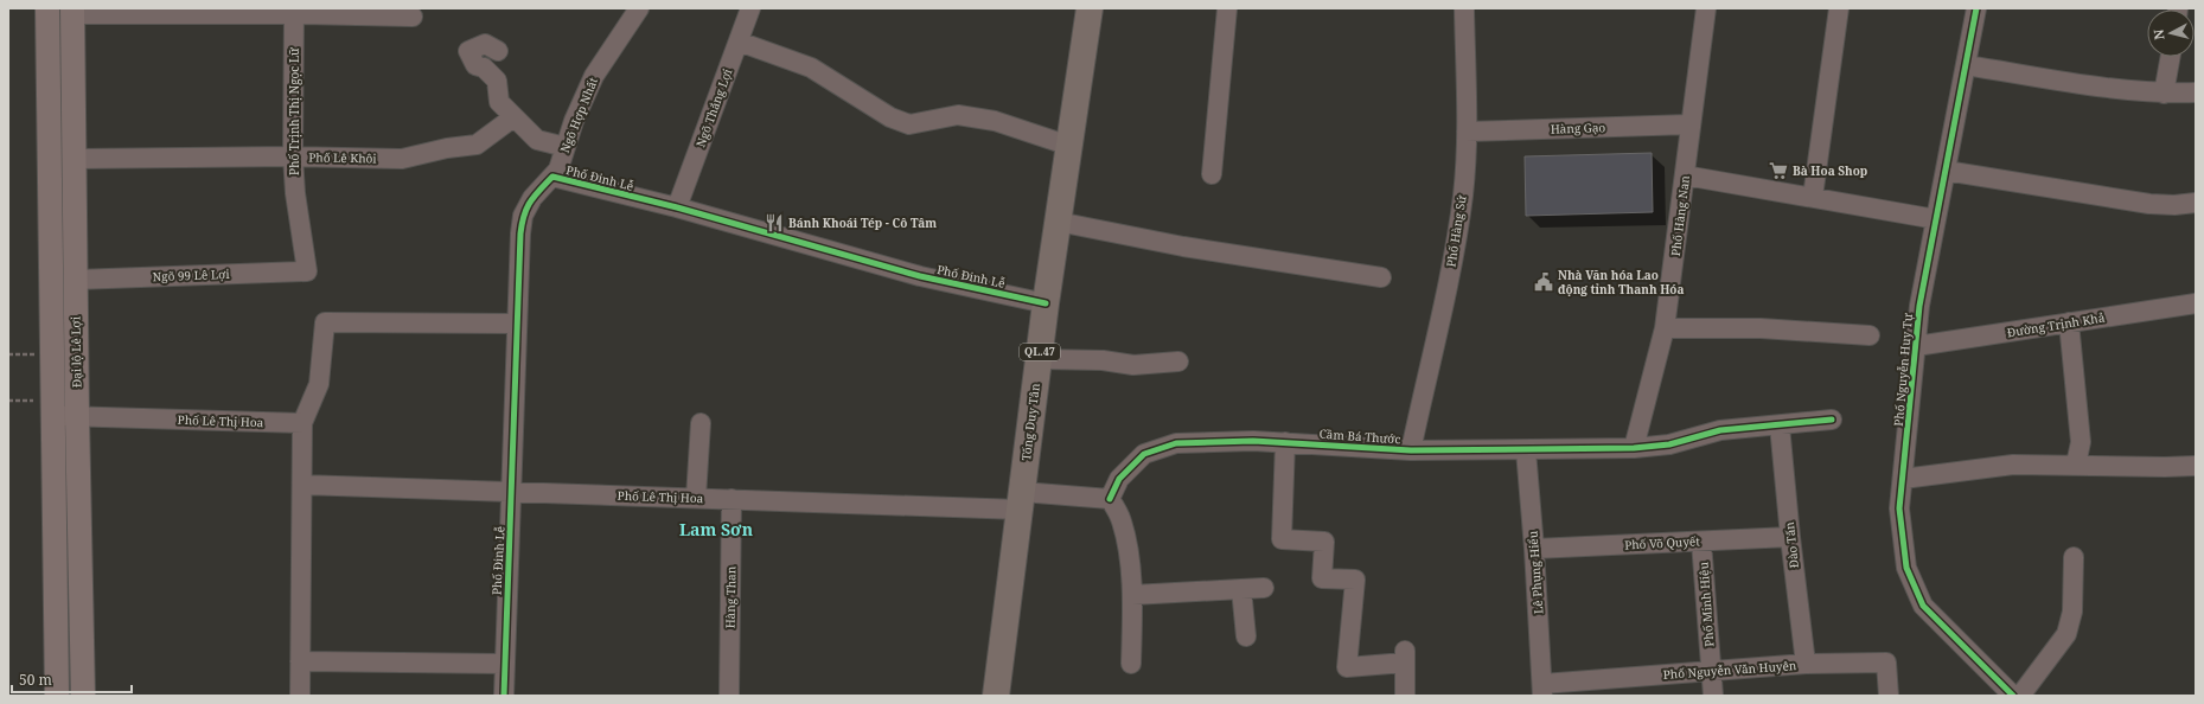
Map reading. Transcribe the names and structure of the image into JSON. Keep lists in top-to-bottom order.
{
  "streets": {
    "highway": ["QL.47", "Tống Duy Tân"],
    "main road": ["Đại lộ Lê Lợi"],
    "street": [
      "Ngõ Thắng Lợi",
      "Phố Trịnh Thị Ngọc Lữ",
      "Ngõ Hợp Nhất",
      "Hàng Gạo",
      "Phố Lê Khôi",
      "Phố Đinh Lễ",
      "Phố Hàng Nan",
      "Phố Hàng Sứ",
      "Ngõ 99 Lê Lợi",
      "Đường Trịnh Khả",
      "Phố Nguyễn Huy Tự",
      "Phố Lê Thị Hoa",
      "Cầm Bá Thước",
      "Phố Võ Quyết",
      "Đào Tấn",
      "Lê Phụng Hiểu",
      "Hàng Than",
      "Phố Minh Hiệu",
      "Phố Nguyễn Văn Huyên"
    ]
  },
  "crossings": [
    ["Ngõ Thắng Lợi", "Phố Đinh Lễ"],
    ["Phố Trịnh Thị Ngọc Lữ", "Phố Lê Khôi"],
    ["Phố Trịnh Thị Ngọc Lữ", "Ngõ 99 Lê Lợi"],
    ["Ngõ Hợp Nhất", "Phố Đinh Lễ"],
    ["Hàng Gạo", "Phố Hàng Nan"],
    ["Hàng Gạo", "Phố Hàng Sứ"],
    ["Phố Lê Khôi", "Đại lộ Lê Lợi"],
    ["Phố Đinh Lễ", "Phố Lê Thị Hoa"],
    ["Phố Đinh Lễ", "Tống Duy Tân"],
    ["Phố Hàng Nan", "Cầm Bá Thước"],
    ["Phố Hàng Sứ", "Cầm Bá Thước"],
    ["Ngõ 99 Lê Lợi", "Đại lộ Lê Lợi"],
    ["Đường Trịnh Khả", "Phố Nguyễn Huy Tự"],
    ["Đại lộ Lê Lợi", "Phố Lê Thị Hoa"],
    ["Phố Lê Thị Hoa", "Tống Duy Tân"],
    ["Phố Lê Thị Hoa", "Hàng Than"],
    ["Cầm Bá Thước", "Đào Tấn"],
    ["Cầm Bá Thước", "Lê Phụng Hiểu"],
    ["Phố Võ Quyết", "Đào Tấn"],
    ["Phố Võ Quyết", "Lê Phụng Hiểu"],
    ["Phố Võ Quyết", "Phố Minh Hiệu"],
    ["Đào Tấn", "Phố Nguyễn Văn Huyên"],
    ["Lê Phụng Hiểu", "Phố Nguyễn Văn Huyên"],
    ["Phố Minh Hiệu", "Phố Nguyễn Văn Huyên"]
  ],
  "districts": ["Lam Sơn"],
  "places": {
    "supermarket": ["Bà Hoa Shop"],
    "restaurant": ["Bánh Khoái Tép - Cô Tâm"],
    "public building": ["Nhà Văn hóa Lao động tỉnh Thanh Hóa"]
  },
  "scale_bar": "50 m",
  "north": "left"
}
